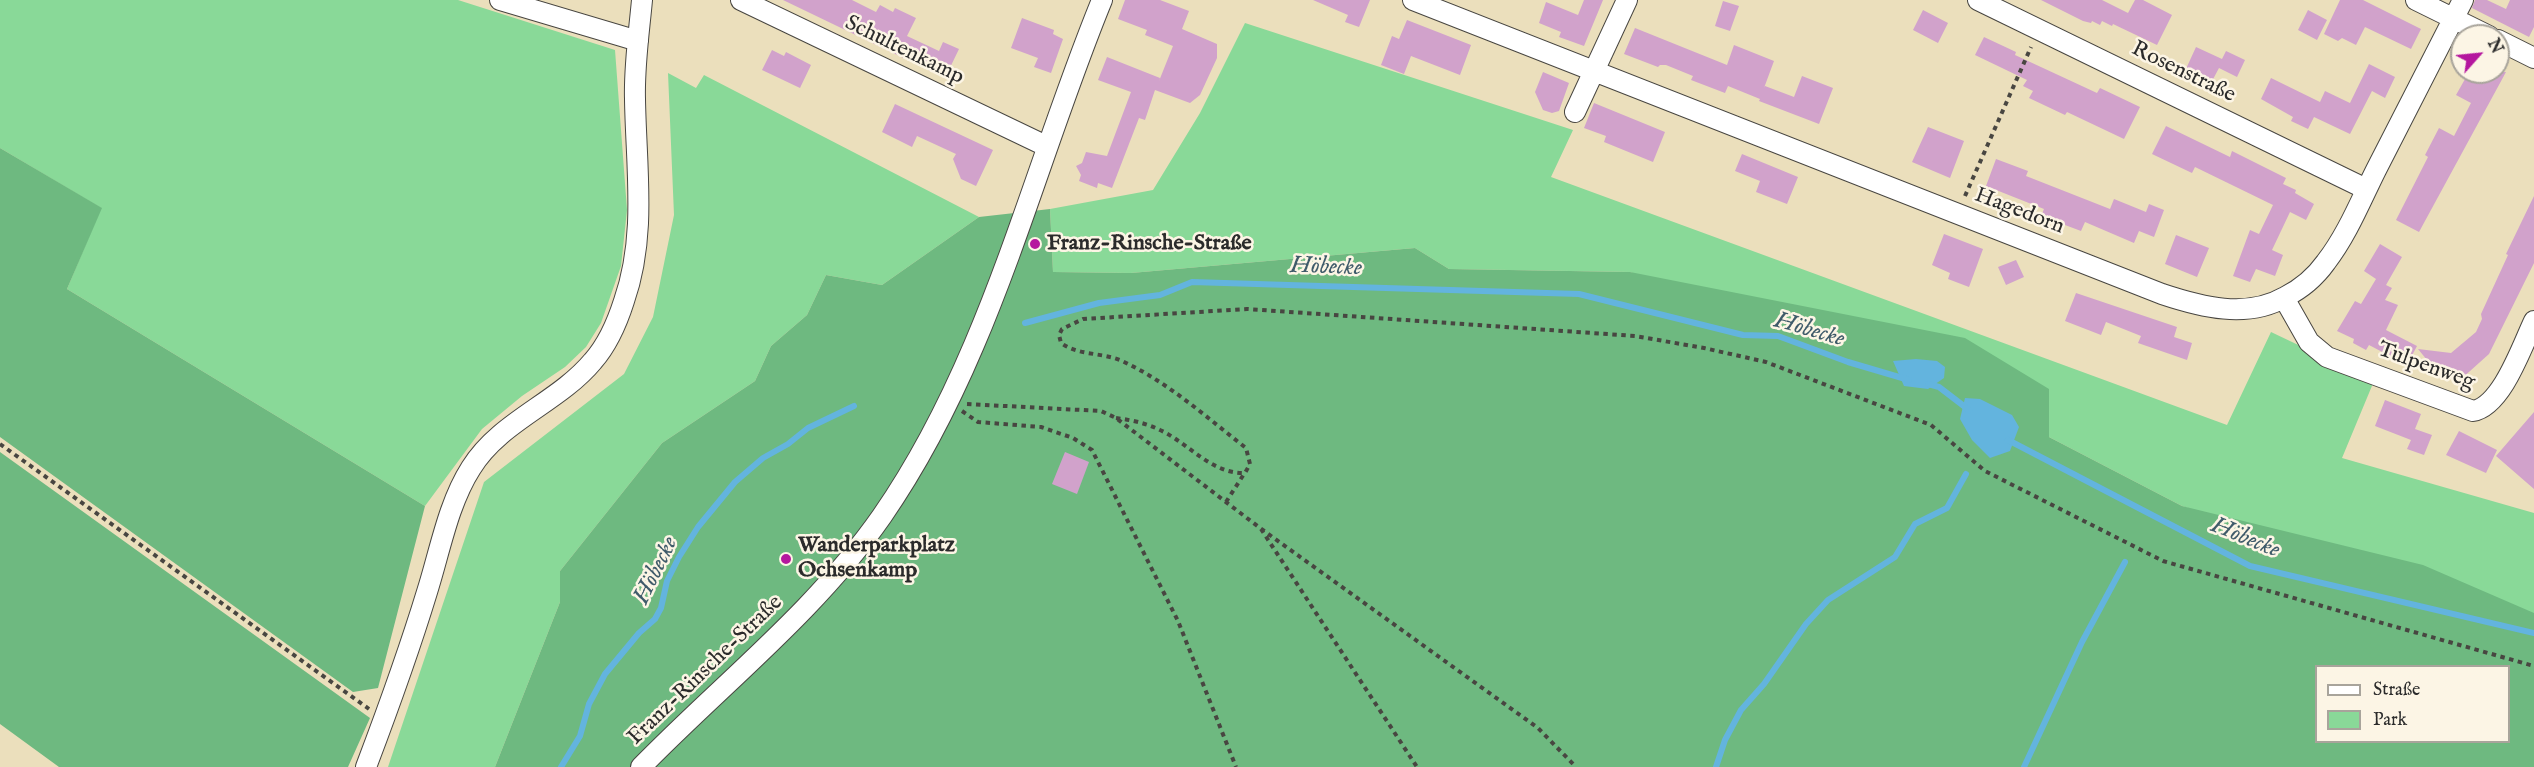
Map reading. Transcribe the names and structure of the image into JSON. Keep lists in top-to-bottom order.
{
  "streets": {
    "street": [
      "Schultenkamp",
      "Rosenstraße",
      "Hagedorn",
      "Tulpenweg",
      "Franz-Rinsche-Straße"
    ]
  },
  "crossings": [
    ["Schultenkamp", "Franz-Rinsche-Straße"],
    ["Rosenstraße", "Hagedorn"],
    ["Hagedorn", "Tulpenweg"]
  ],
  "water": ["Höbecke"],
  "places": ["Franz-Rinsche-Straße", "Wanderparkplatz Ochsenkamp"],
  "legend": ["Straße", "Park"],
  "north": "top right"
}
